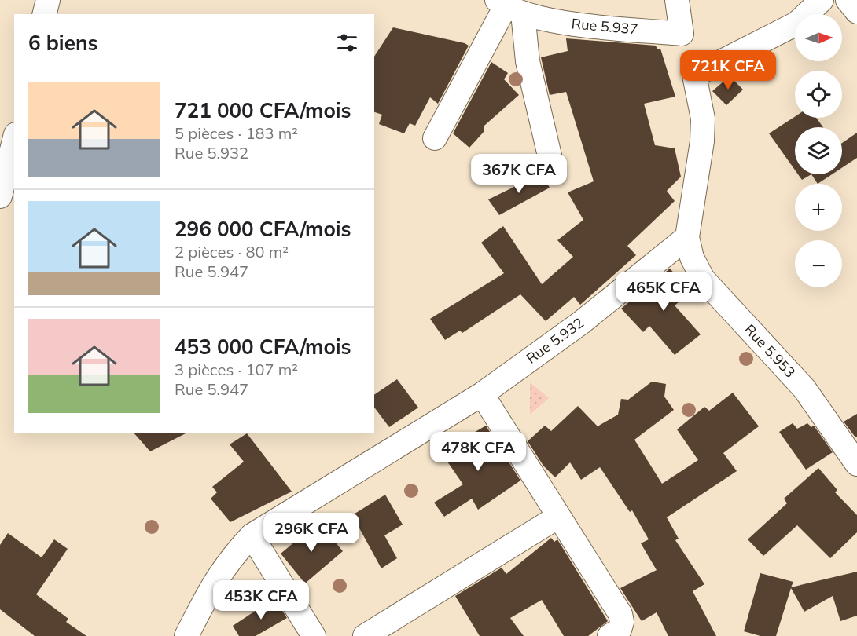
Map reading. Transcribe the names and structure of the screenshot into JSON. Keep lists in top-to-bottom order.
{
  "streets": {
    "street": ["Rue 5.937", "Rue 5.932", "Rue 5.953"]
  },
  "crossings": [
    ["Rue 5.932", "Rue 5.953"]
  ],
  "north": "right",
  "page": {
    "map_buttons": ["+", "−"],
    "heading": "6 biens",
    "price": [
      "721K CFA",
      "367K CFA",
      "465K CFA",
      "478K CFA",
      "296K CFA",
      "453K CFA"
    ],
    "list": [
      {
        "name": "721 000 CFA/mois",
        "note": "5 pièces · 183 m² · Rue 5.932"
      },
      {
        "name": "296 000 CFA/mois",
        "note": "2 pièces · 80 m² · Rue 5.947"
      },
      {
        "name": "453 000 CFA/mois",
        "note": "3 pièces · 107 m² · Rue 5.947"
      }
    ]
  }
}
